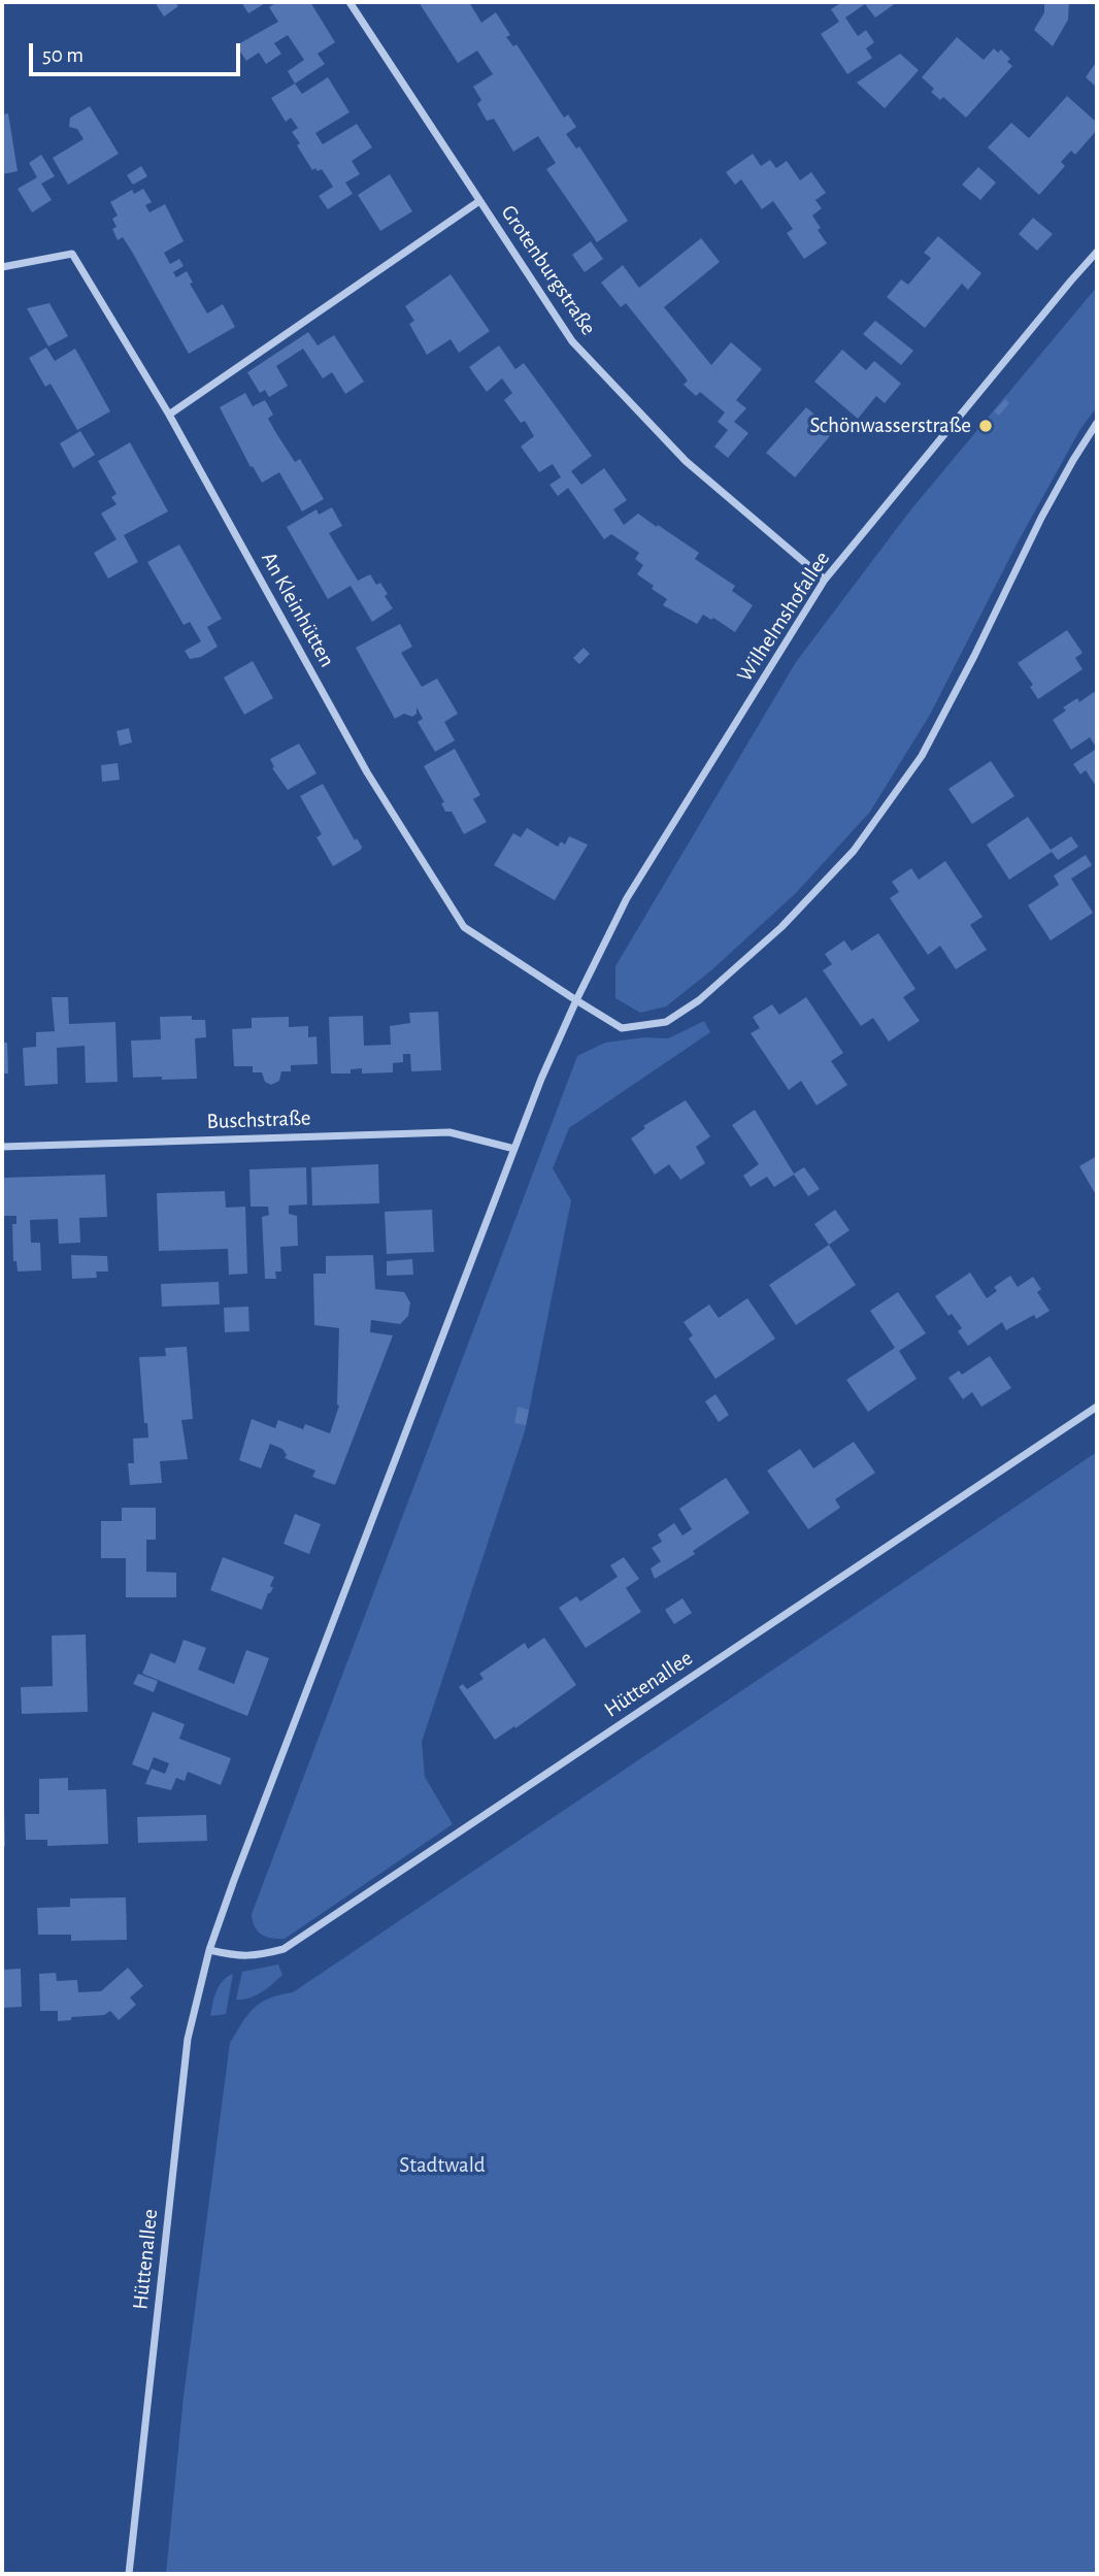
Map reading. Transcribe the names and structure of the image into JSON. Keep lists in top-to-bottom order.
{
  "streets": {
    "street": [
      "Grotenburgstraße",
      "An Kleinhütten",
      "Wilhelmshofallee",
      "Buschstraße",
      "Hüttenallee"
    ]
  },
  "crossings": [
    ["Grotenburgstraße", "Wilhelmshofallee"],
    ["An Kleinhütten", "Wilhelmshofallee"],
    ["Wilhelmshofallee", "Buschstraße"],
    ["Wilhelmshofallee", "Hüttenallee"],
    ["Buschstraße", "Hüttenallee"]
  ],
  "parks": ["Stadtwald"],
  "places": ["Schönwasserstraße"],
  "scale_bar": "50 m"
}
